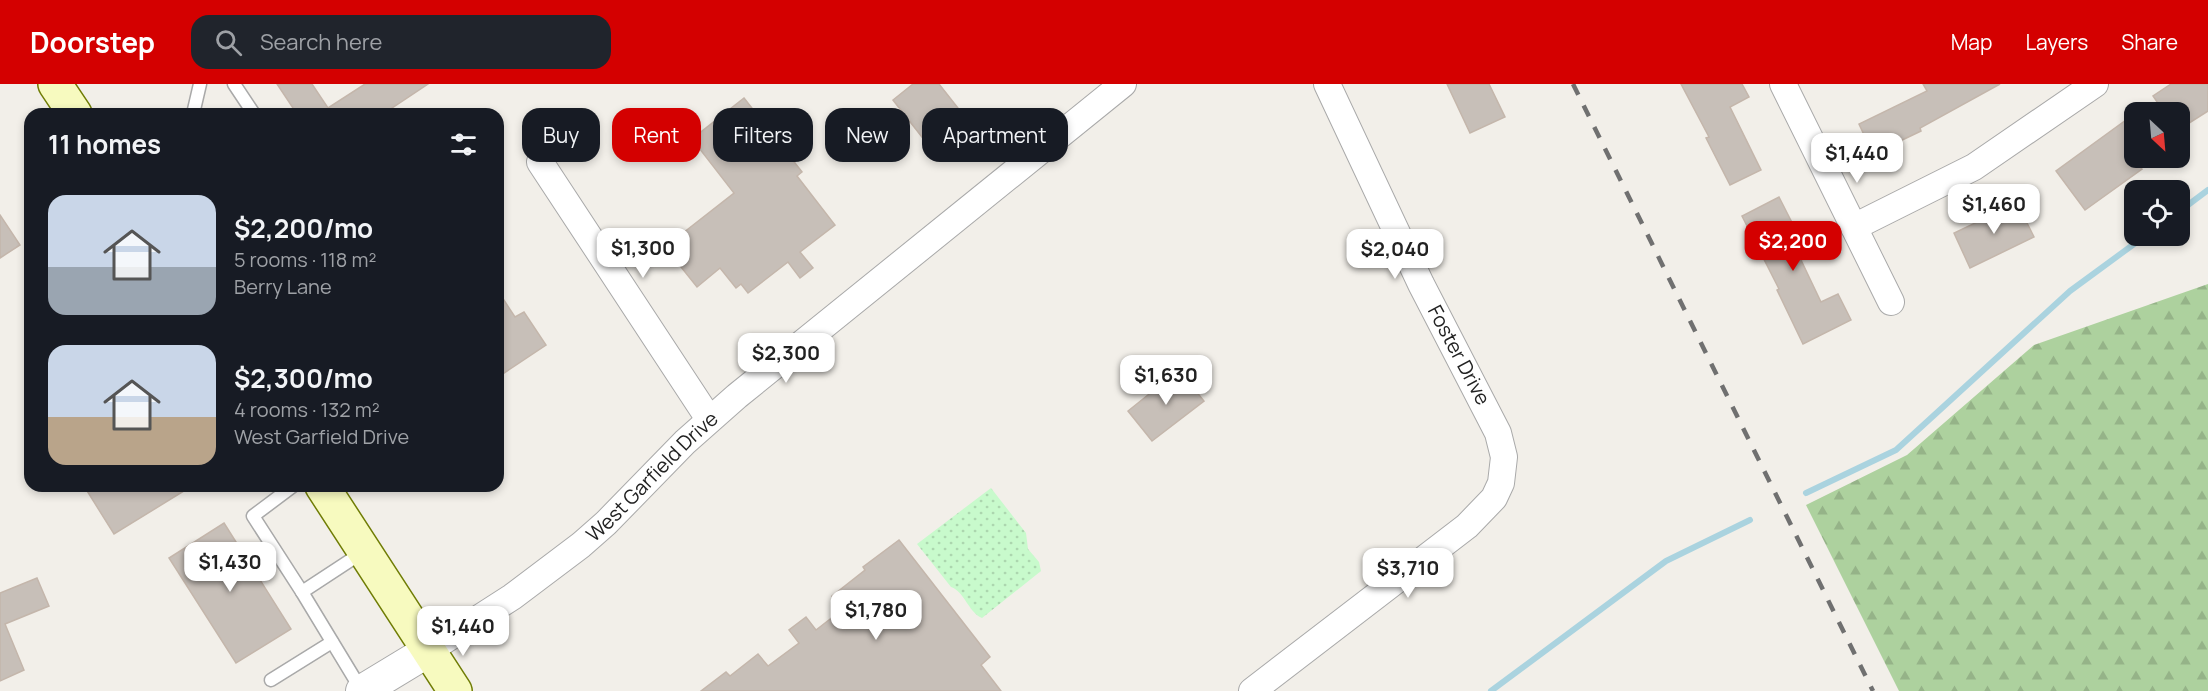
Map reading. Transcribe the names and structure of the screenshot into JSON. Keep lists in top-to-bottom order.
{
  "streets": {
    "street": ["Foster Drive", "West Garfield Drive"]
  },
  "north": "bottom right",
  "page": {
    "header": "Doorstep",
    "search": "Search here",
    "nav": ["Map", "Layers", "Share"],
    "chip": [
      "Buy",
      "Rent",
      "Filters",
      "New",
      "Apartment"
    ],
    "heading": "11 homes",
    "price": [
      "$1,440",
      "$1,460",
      "$2,200",
      "$1,300",
      "$2,040",
      "$2,300",
      "$1,630",
      "$1,430",
      "$3,710",
      "$1,780",
      "$1,440"
    ],
    "list": [
      {
        "name": "$2,200/mo",
        "note": "5 rooms · 118 m² · Berry Lane"
      },
      {
        "name": "$2,300/mo",
        "note": "4 rooms · 132 m² · West Garfield Drive"
      }
    ]
  }
}
